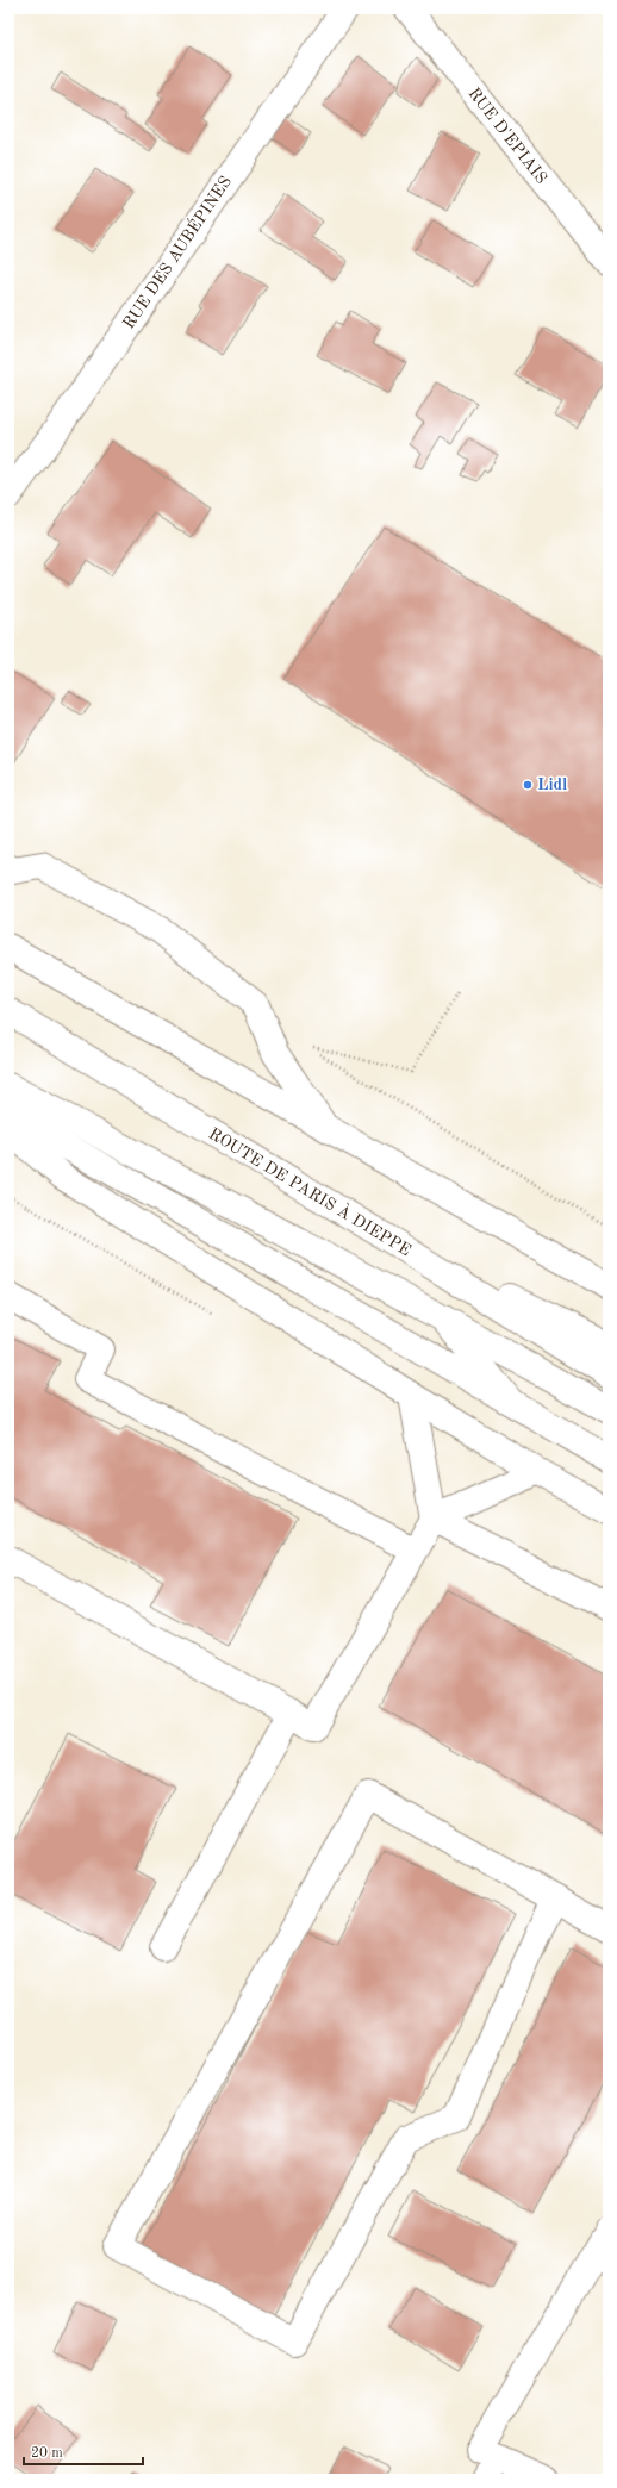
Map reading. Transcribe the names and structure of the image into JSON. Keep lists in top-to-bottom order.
{
  "streets": {
    "main road": ["RUE D'EPIAIS", "RUE DES AUBÉPINES", "ROUTE DE PARIS À DIEPPE"]
  },
  "places": ["Lidl"],
  "scale_bar": "20 m"
}
